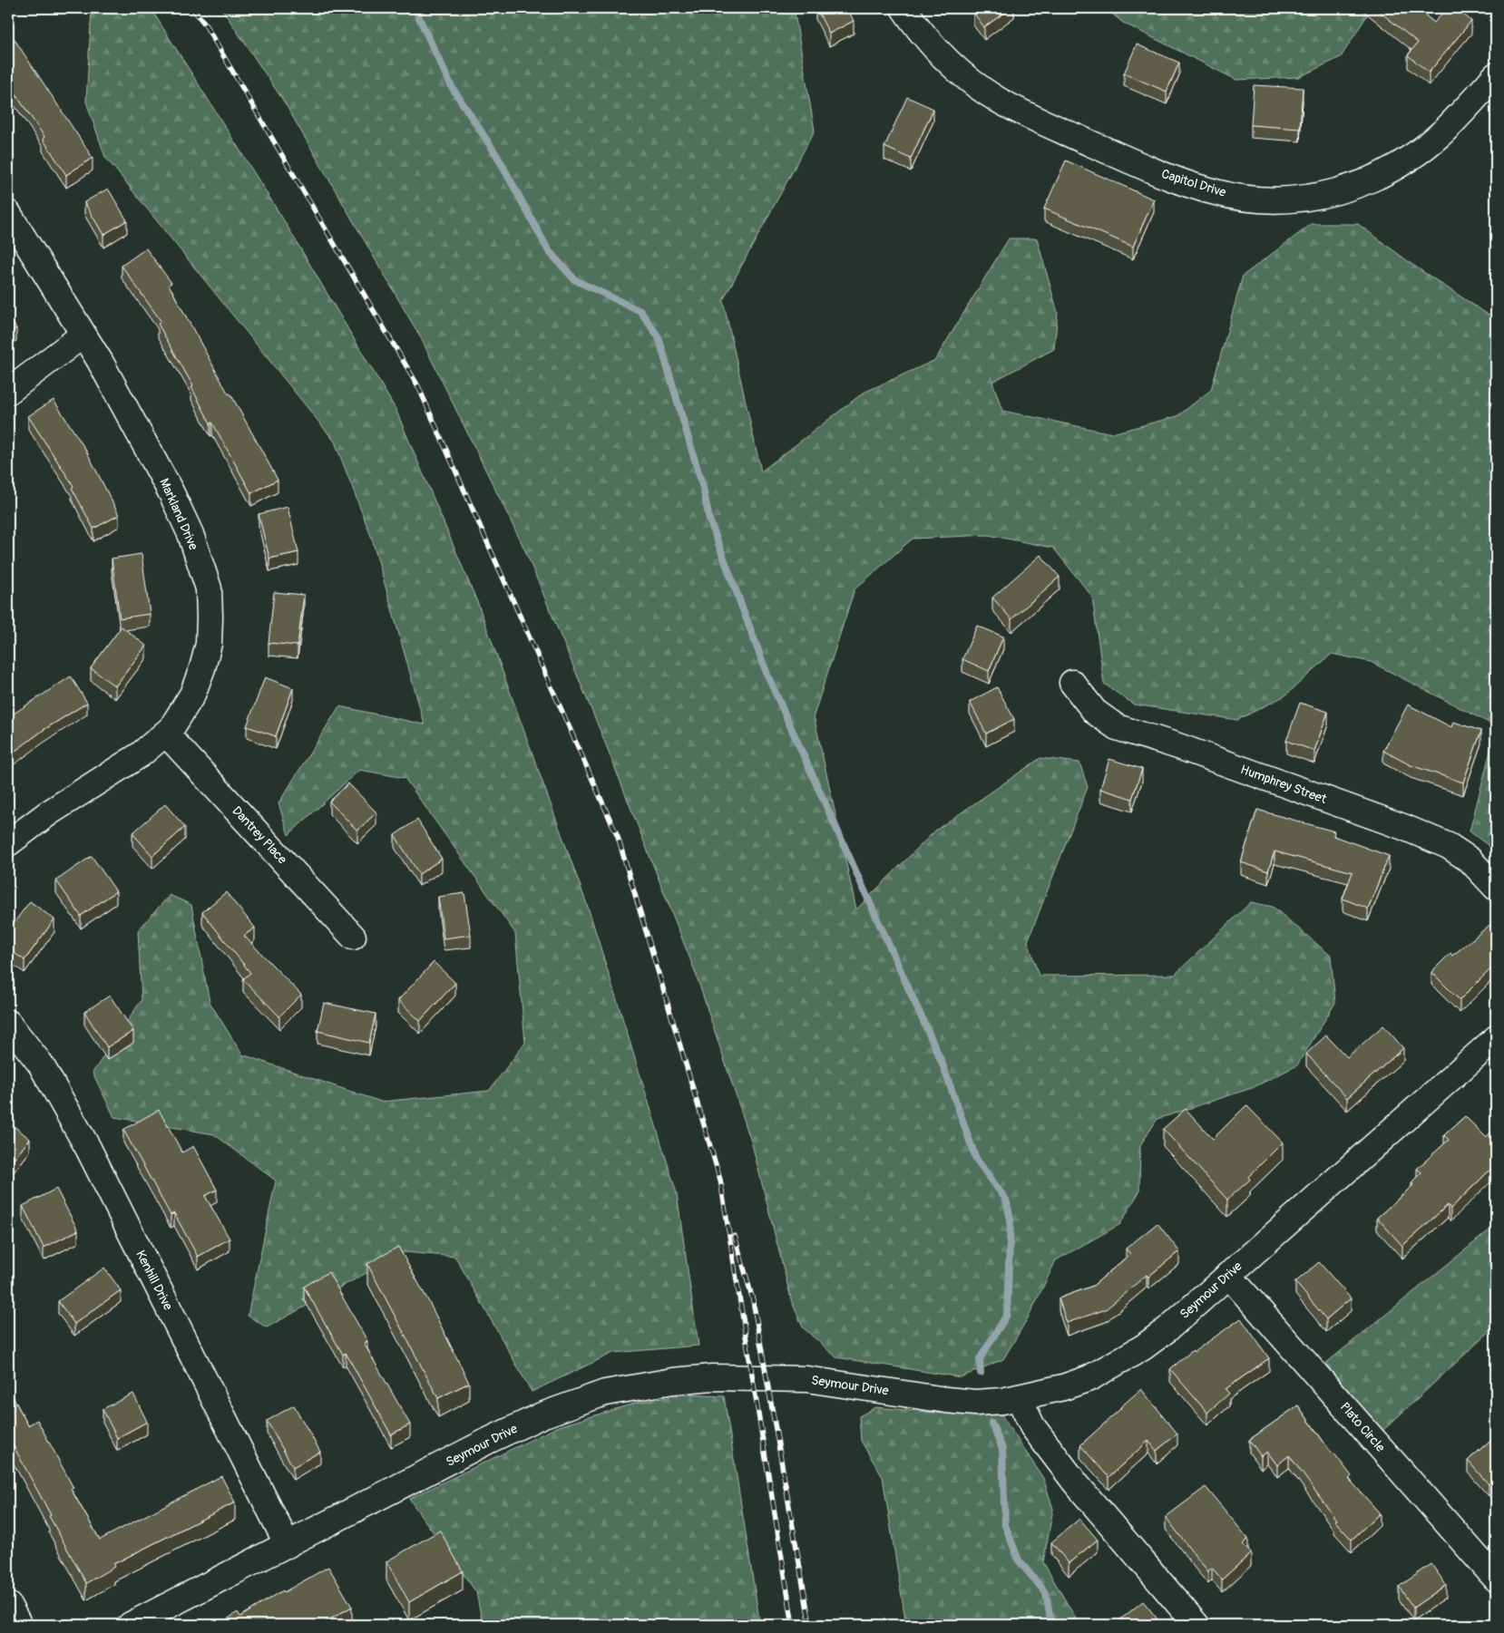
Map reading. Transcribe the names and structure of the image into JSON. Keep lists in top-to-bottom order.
{
  "streets": {
    "street": [
      "Capitol Drive",
      "Markland Drive",
      "Humphrey Street",
      "Dantrey Place",
      "Kenhill Drive",
      "Seymour Drive",
      "Plato Circle"
    ]
  },
  "crossings": [
    ["Markland Drive", "Dantrey Place"],
    ["Kenhill Drive", "Seymour Drive"],
    ["Seymour Drive", "Plato Circle"]
  ]
}
